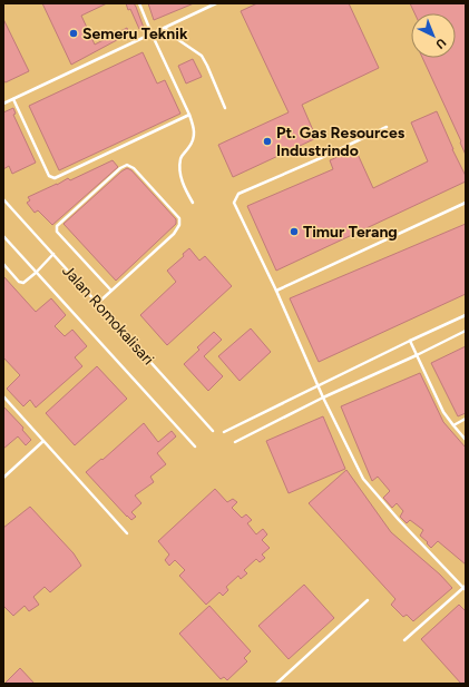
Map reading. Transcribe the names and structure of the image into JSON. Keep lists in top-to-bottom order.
{
  "streets": {
    "lane": ["Jalan Romokalisari"]
  },
  "places": ["Semeru Teknik", "Pt. Gas Resources Industrindo", "Timur Terang"],
  "north": "bottom right"
}
